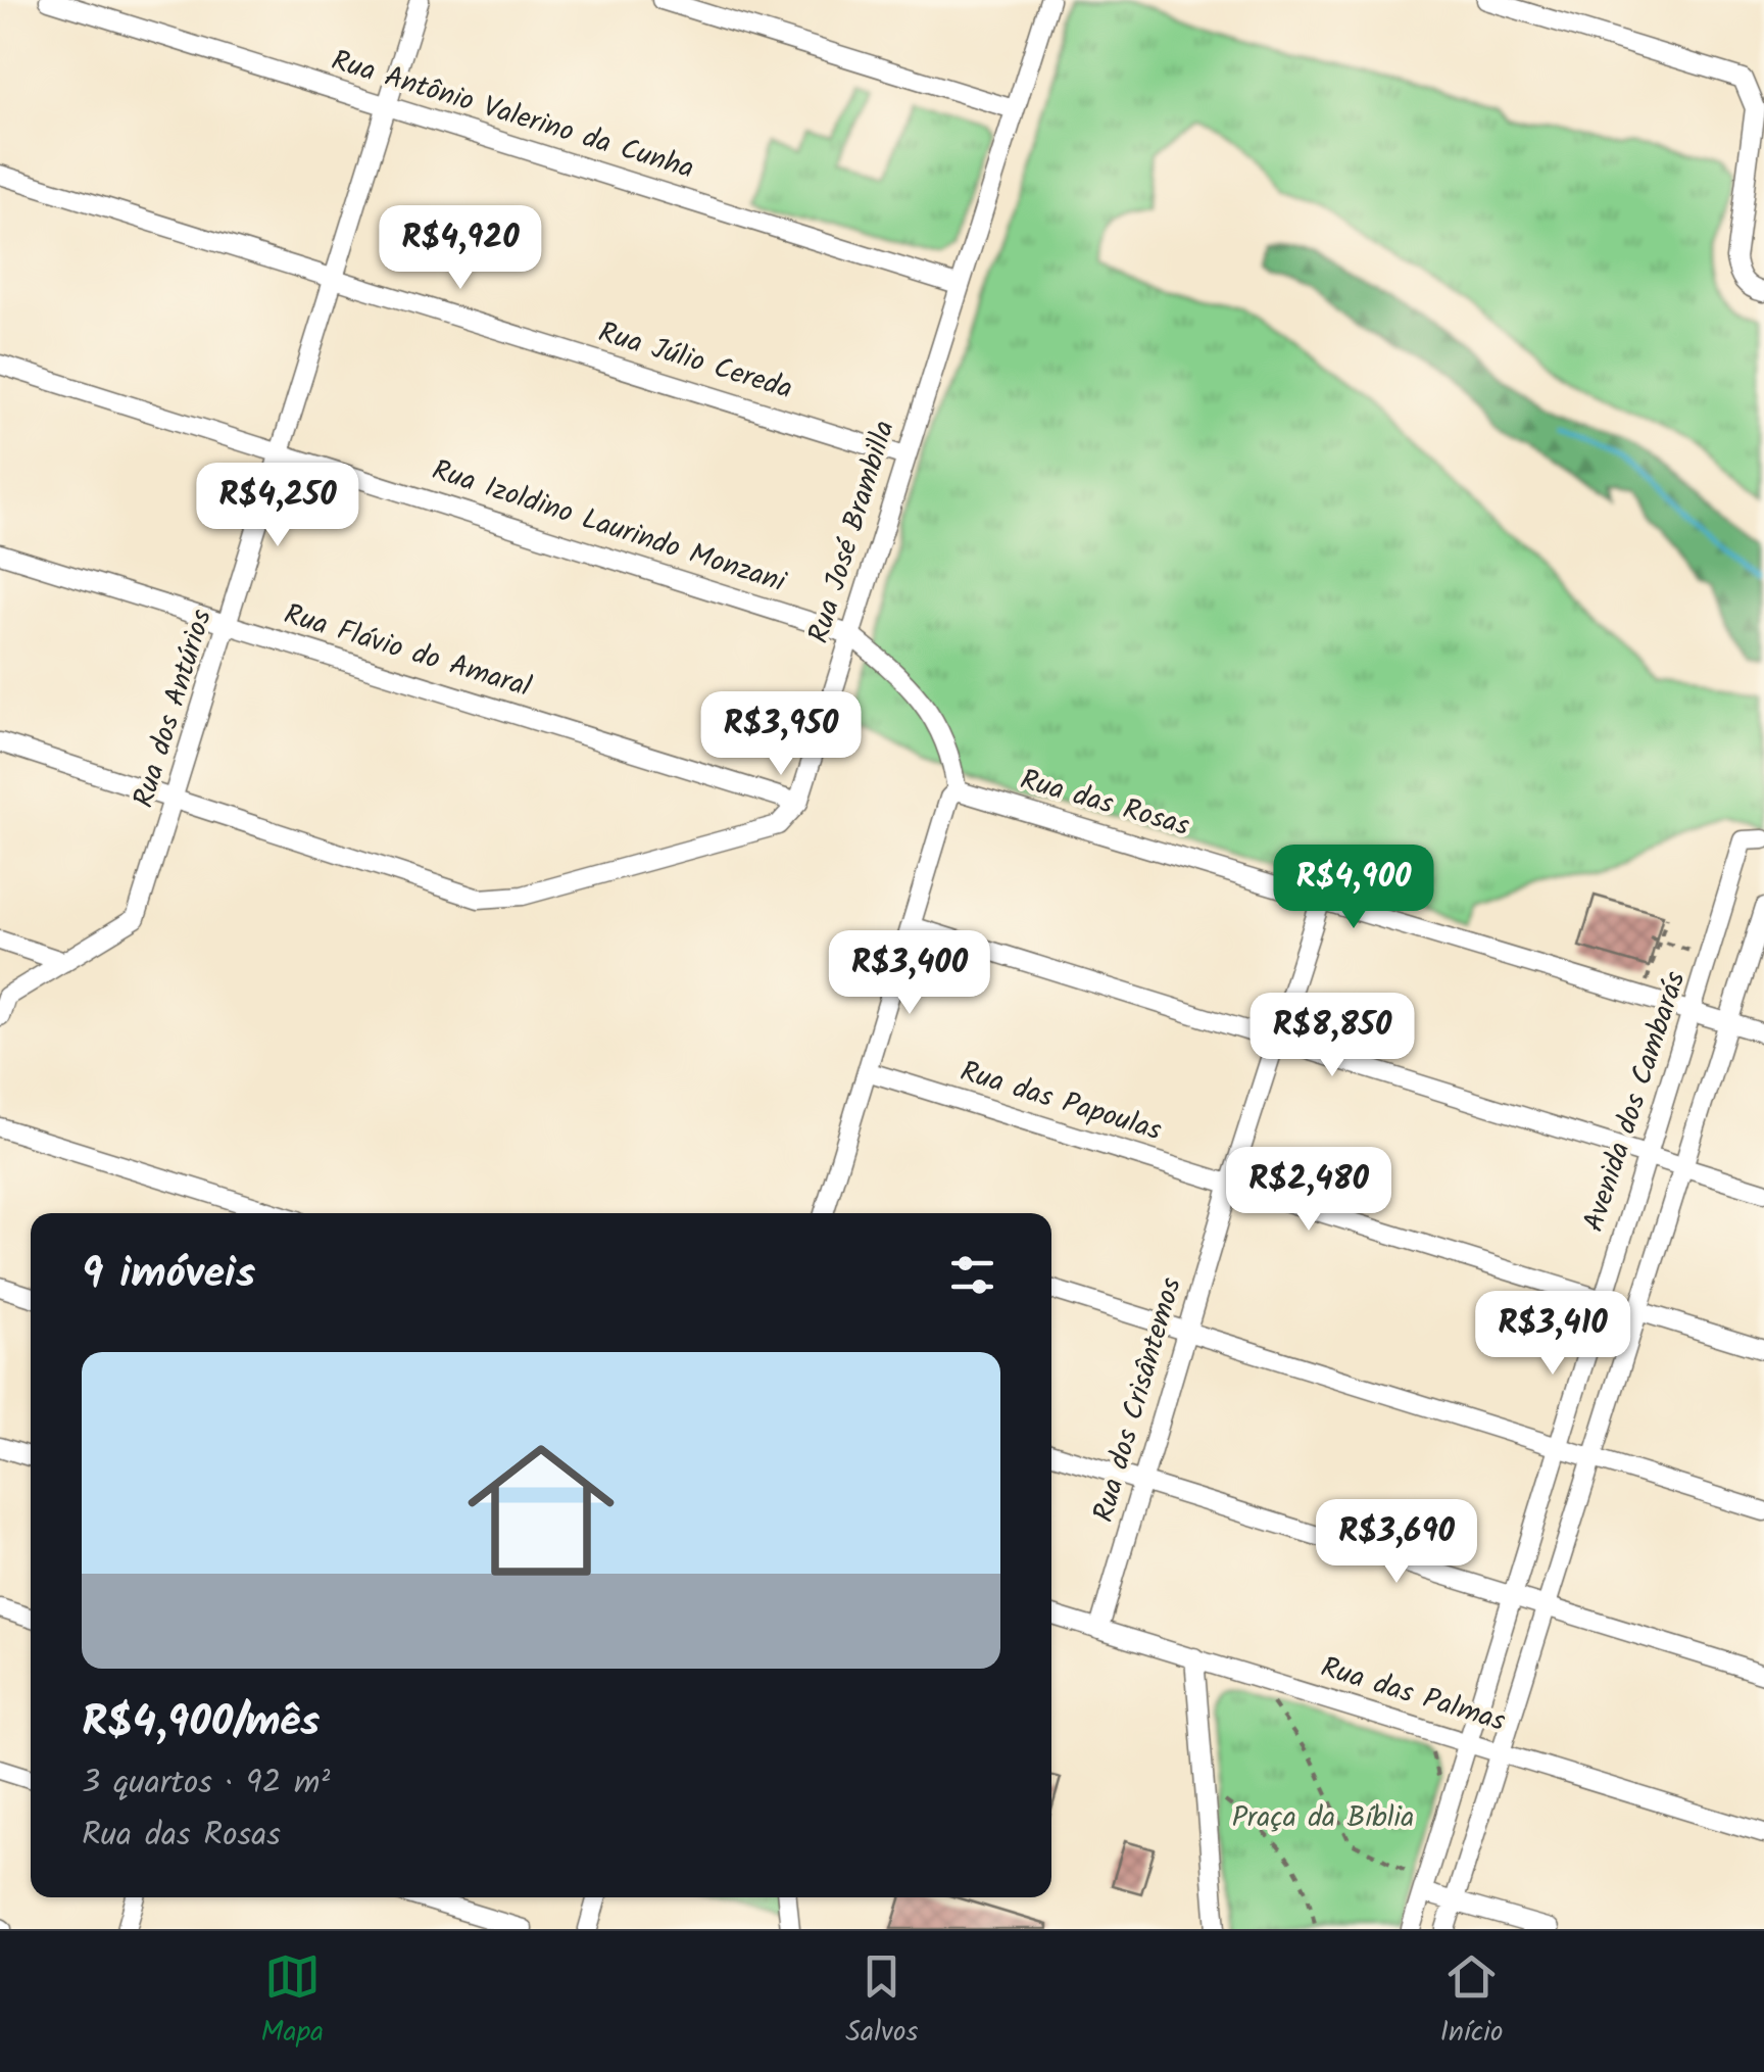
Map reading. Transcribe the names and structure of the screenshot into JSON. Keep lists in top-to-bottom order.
{
  "streets": {
    "street": [
      "Rua Antônio Valerino da Cunha",
      "Rua Júlio Cereda",
      "Rua Izoldino Laurindo Monzani",
      "Rua José Brambilla",
      "Rua Flávio do Amaral",
      "Rua dos Antúrios",
      "Rua das Rosas",
      "Rua das Papoulas",
      "Avenida dos Cambarás",
      "Rua dos Crisântemos",
      "Rua das Palmas"
    ]
  },
  "crossings": [
    ["Rua Antônio Valerino da Cunha", "Rua José Brambilla"],
    ["Rua Antônio Valerino da Cunha", "Rua dos Antúrios"],
    ["Rua Júlio Cereda", "Rua José Brambilla"],
    ["Rua Júlio Cereda", "Rua dos Antúrios"],
    ["Rua Izoldino Laurindo Monzani", "Rua José Brambilla"],
    ["Rua Izoldino Laurindo Monzani", "Rua dos Antúrios"],
    ["Rua José Brambilla", "Rua Flávio do Amaral"],
    ["Rua Flávio do Amaral", "Rua dos Antúrios"],
    ["Rua das Rosas", "Avenida dos Cambarás"],
    ["Rua das Rosas", "Rua dos Crisântemos"],
    ["Rua das Papoulas", "Avenida dos Cambarás"],
    ["Rua das Papoulas", "Rua dos Crisântemos"],
    ["Avenida dos Cambarás", "Rua das Palmas"],
    ["Rua dos Crisântemos", "Rua das Palmas"]
  ],
  "parks": ["Praça da Bíblia"],
  "page": {
    "price": [
      "R$4,920",
      "R$4,250",
      "R$3,950",
      "R$4,900",
      "R$3,400",
      "R$8,850",
      "R$2,480",
      "R$3,410",
      "R$3,690"
    ],
    "heading": "9 imóveis",
    "list": [
      {
        "name": "R$4,900/mês",
        "note": "3 quartos · 92 m² · Rua das Rosas"
      }
    ],
    "tabs": ["Mapa", "Salvos", "Início"]
  }
}
